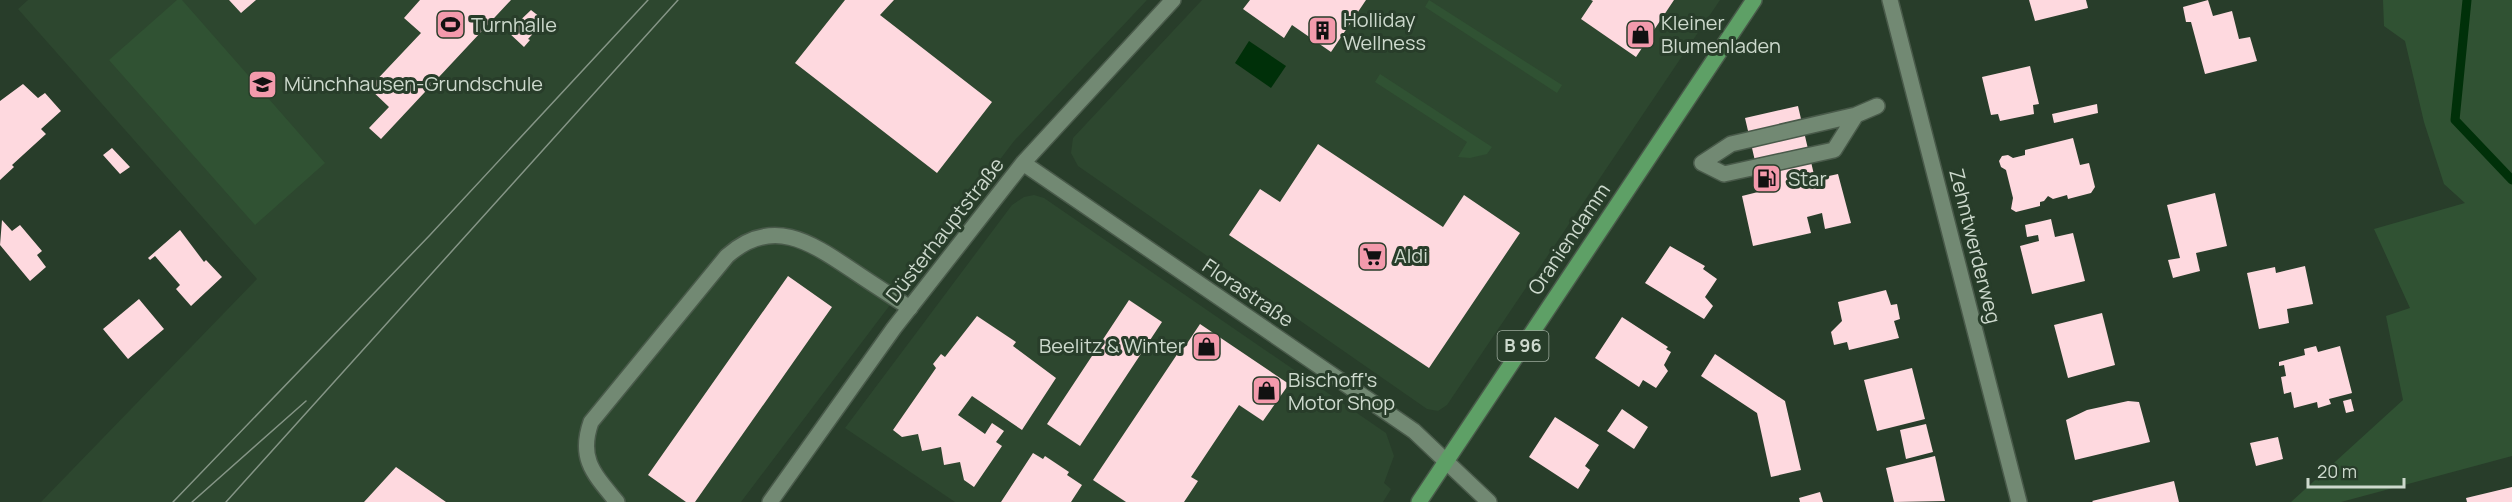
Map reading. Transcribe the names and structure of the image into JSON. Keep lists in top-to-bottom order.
{
  "streets": {
    "main road": ["Oraniendamm", "B 96"],
    "street": ["Düsterhauptstraße", "Zehntwerderweg", "Florastraße"]
  },
  "crossings": [
    ["Düsterhauptstraße", "Florastraße"],
    ["Oraniendamm", "Florastraße"]
  ],
  "places": {
    "sports": ["Turnhalle"],
    "building": ["Holliday Wellness"],
    "shop": ["Kleiner Blumenladen", "Beelitz & Winter", "Bischoff's Motor Shop"],
    "school or university": ["Münchhausen-Grundschule"],
    "fuel station": ["Star"],
    "supermarket": ["Aldi"]
  },
  "scale_bar": "20 m"
}
